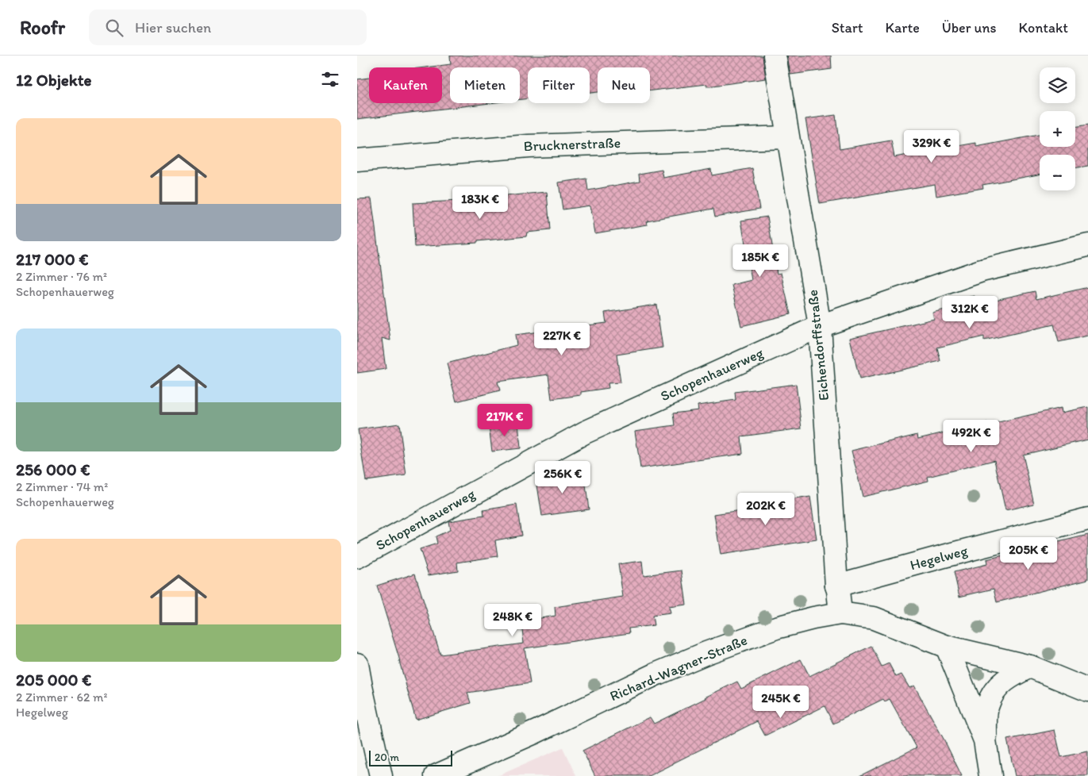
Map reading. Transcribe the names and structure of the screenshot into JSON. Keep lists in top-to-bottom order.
{
  "streets": {
    "street": [
      "Brucknerstraße",
      "Eichendorffstraße",
      "Schopenhauerweg",
      "Hegelweg",
      "Richard-Wagner-Straße"
    ]
  },
  "crossings": [
    ["Brucknerstraße", "Eichendorffstraße"],
    ["Eichendorffstraße", "Schopenhauerweg"],
    ["Eichendorffstraße", "Hegelweg"],
    ["Eichendorffstraße", "Richard-Wagner-Straße"]
  ],
  "scale_bar": "20 m",
  "page": {
    "header": "Roofr",
    "search": "Hier suchen",
    "nav": [
      "Start",
      "Karte",
      "Über uns",
      "Kontakt"
    ],
    "heading": "12 Objekte",
    "map_buttons": ["+", "−"],
    "chip": [
      "Kaufen",
      "Mieten",
      "Filter",
      "Neu"
    ],
    "list": [
      {
        "name": "217 000 €",
        "note": "2 Zimmer · 76 m² · Schopenhauerweg"
      },
      {
        "name": "256 000 €",
        "note": "2 Zimmer · 74 m² · Schopenhauerweg"
      },
      {
        "name": "205 000 €",
        "note": "2 Zimmer · 62 m² · Hegelweg"
      }
    ],
    "price": [
      "329K €",
      "183K €",
      "185K €",
      "312K €",
      "227K €",
      "217K €",
      "492K €",
      "256K €",
      "202K €",
      "205K €",
      "248K €",
      "245K €"
    ],
    "scale": "20 m"
  }
}
